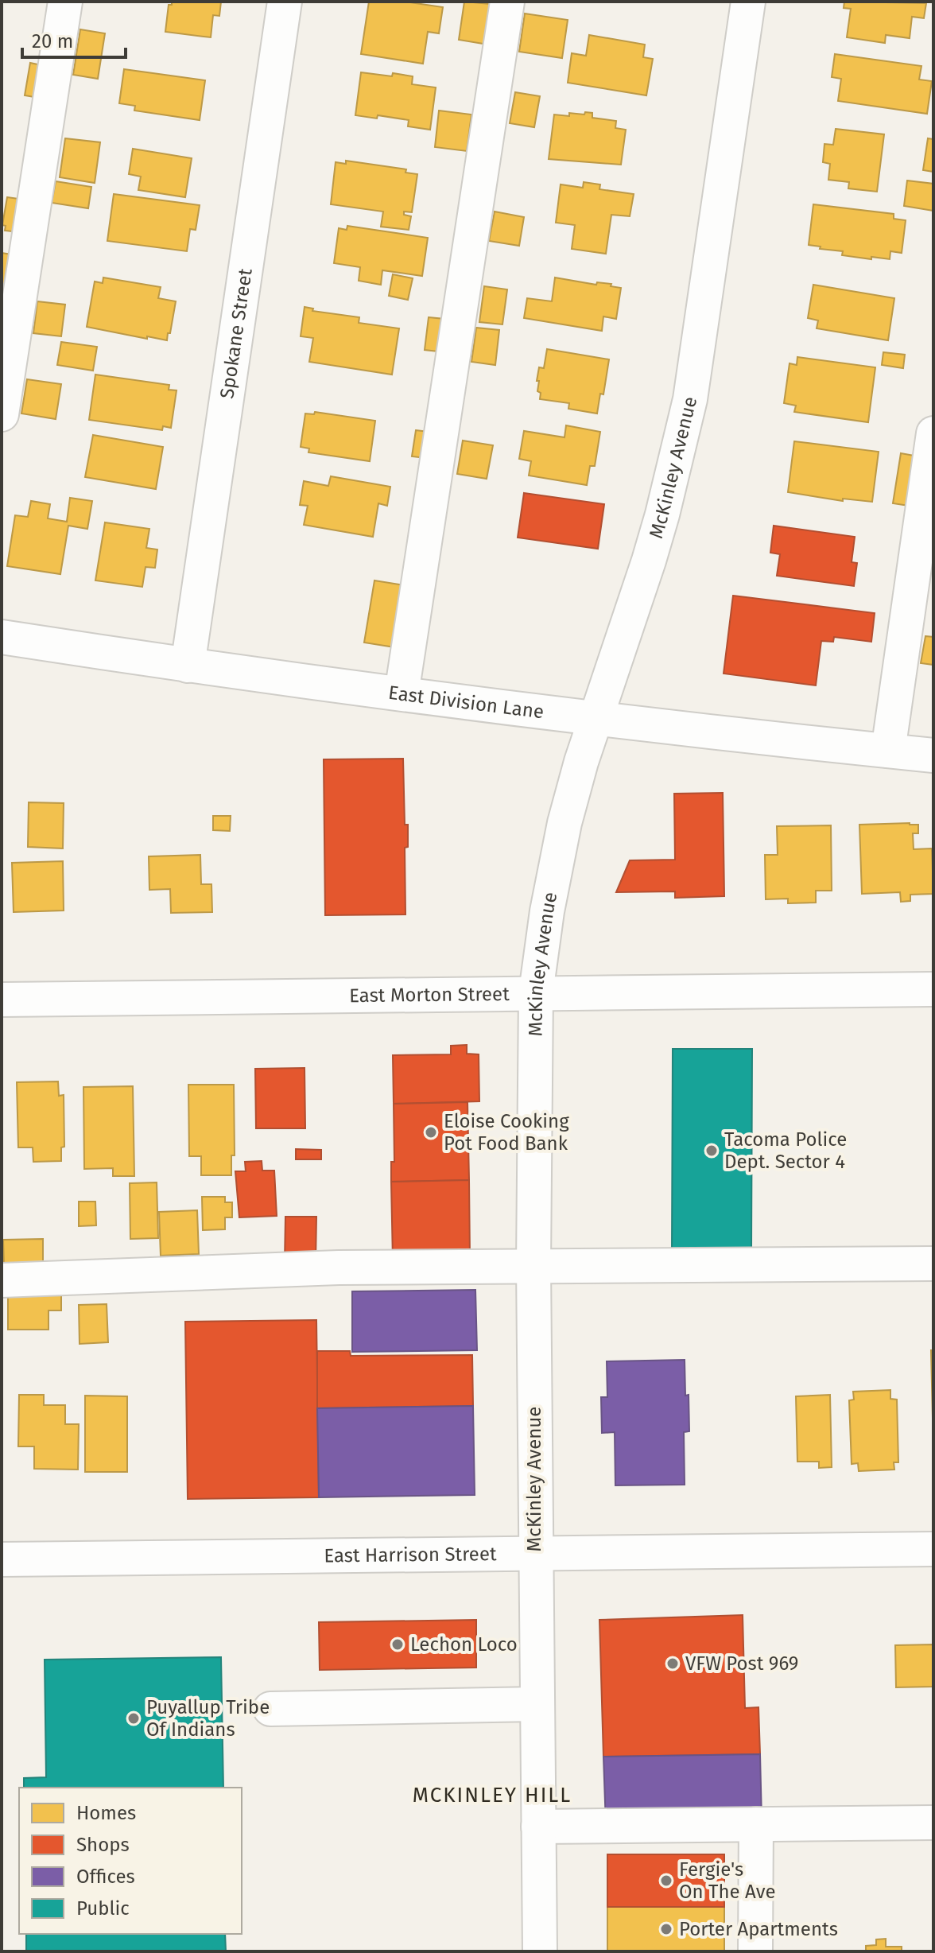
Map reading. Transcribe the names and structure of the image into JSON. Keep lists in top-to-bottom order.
{
  "streets": {
    "street": [
      "Spokane Street",
      "McKinley Avenue",
      "East Division Lane",
      "East Morton Street",
      "East Harrison Street"
    ]
  },
  "crossings": [
    ["Spokane Street", "East Division Lane"],
    ["McKinley Avenue", "East Division Lane"],
    ["McKinley Avenue", "East Morton Street"],
    ["McKinley Avenue", "East Harrison Street"]
  ],
  "districts": ["MCKINLEY HILL"],
  "places": [
    "Eloise Cooking Pot Food Bank",
    "Tacoma Police Dept. Sector 4",
    "Lechon Loco",
    "VFW Post 969",
    "Puyallup Tribe Of Indians",
    "Fergie's On The Ave",
    "Porter Apartments"
  ],
  "legend": [
    "Homes",
    "Shops",
    "Offices",
    "Public"
  ],
  "scale_bar": "20 m"
}
